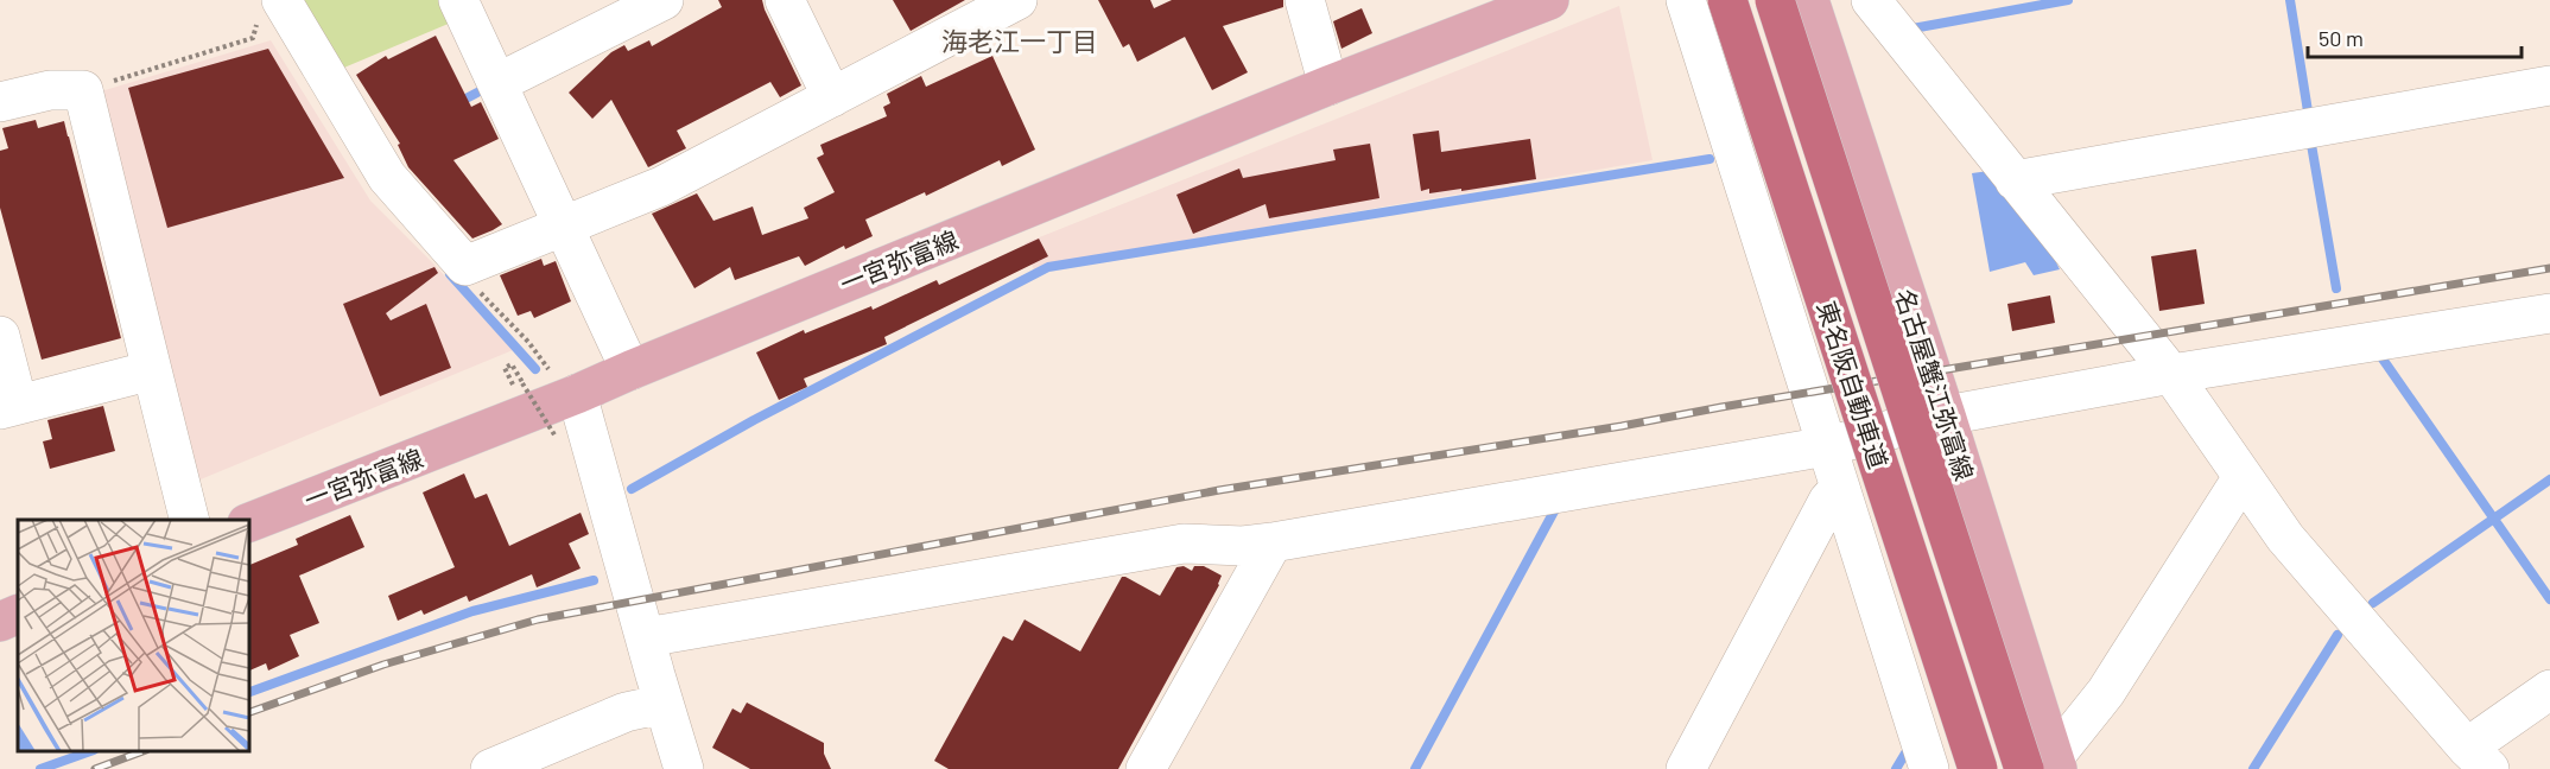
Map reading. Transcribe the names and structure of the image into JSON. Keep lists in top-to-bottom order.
{
  "streets": {
    "highway": ["東名阪自動車道"],
    "main road": ["一宮弥富線", "名古屋蟹江弥富線"]
  },
  "crossings": [
    ["東名阪自動車道", "名古屋蟹江弥富線"]
  ],
  "districts": ["海老江一丁目"],
  "scale_bar": "50 m"
}
